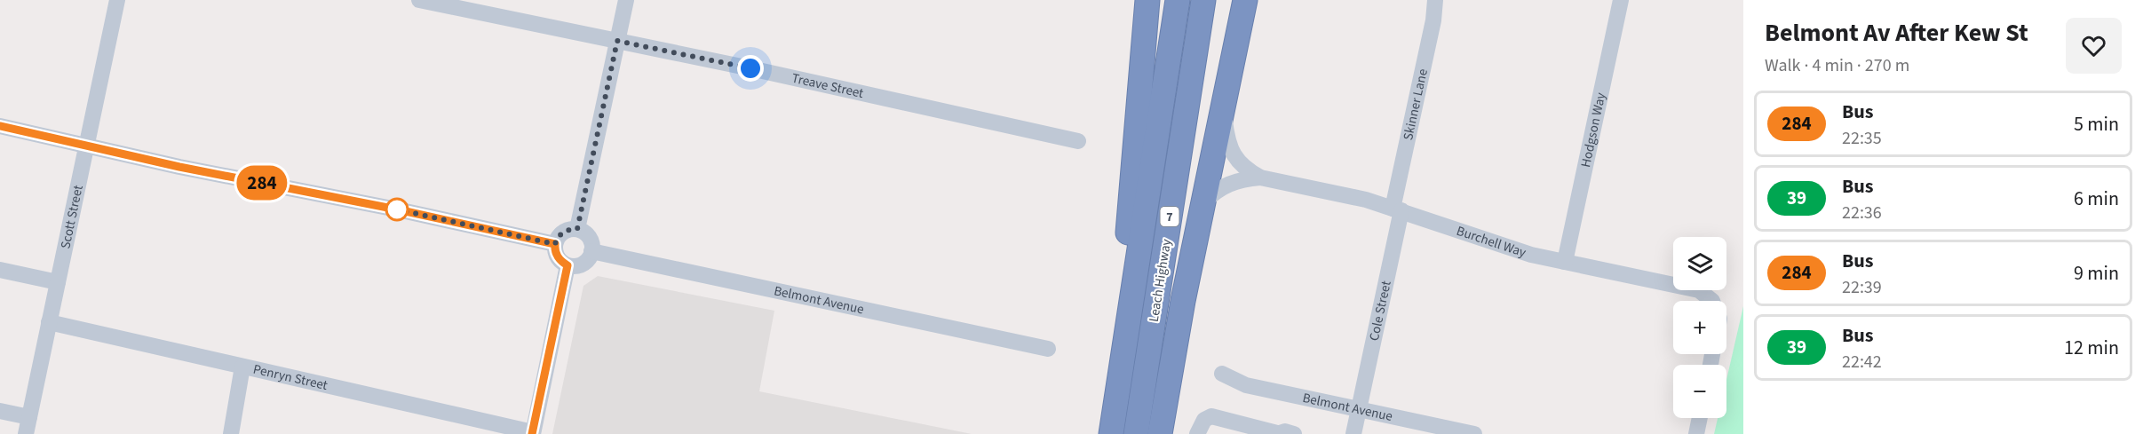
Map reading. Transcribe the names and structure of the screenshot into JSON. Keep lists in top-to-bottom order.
{
  "streets": {
    "highway": ["7", "Leach Highway"],
    "street": [
      "Treave Street",
      "Skinner Lane",
      "Hodgson Way",
      "Scott Street",
      "Burchell Way",
      "Belmont Avenue",
      "Cole Street",
      "Penryn Street"
    ]
  },
  "crossings": [
    ["Skinner Lane", "Burchell Way"],
    ["Skinner Lane", "Cole Street"],
    ["Hodgson Way", "Burchell Way"],
    ["7", "Burchell Way"],
    ["Scott Street", "Penryn Street"],
    ["Burchell Way", "Cole Street"],
    ["Belmont Avenue", "Cole Street"]
  ],
  "lines": ["bus line 284"],
  "page": {
    "on_map": "284",
    "heading": ["Belmont Av After Kew St", "Walk · 4 min · 270 m"],
    "list": [
      {
        "mark": "284",
        "name": "Bus",
        "note": "22:35",
        "value": "5 min"
      },
      {
        "mark": "39",
        "name": "Bus",
        "note": "22:36",
        "value": "6 min"
      },
      {
        "mark": "284",
        "name": "Bus",
        "note": "22:39",
        "value": "9 min"
      },
      {
        "mark": "39",
        "name": "Bus",
        "note": "22:42",
        "value": "12 min"
      }
    ],
    "map_buttons": ["+", "−"]
  }
}
